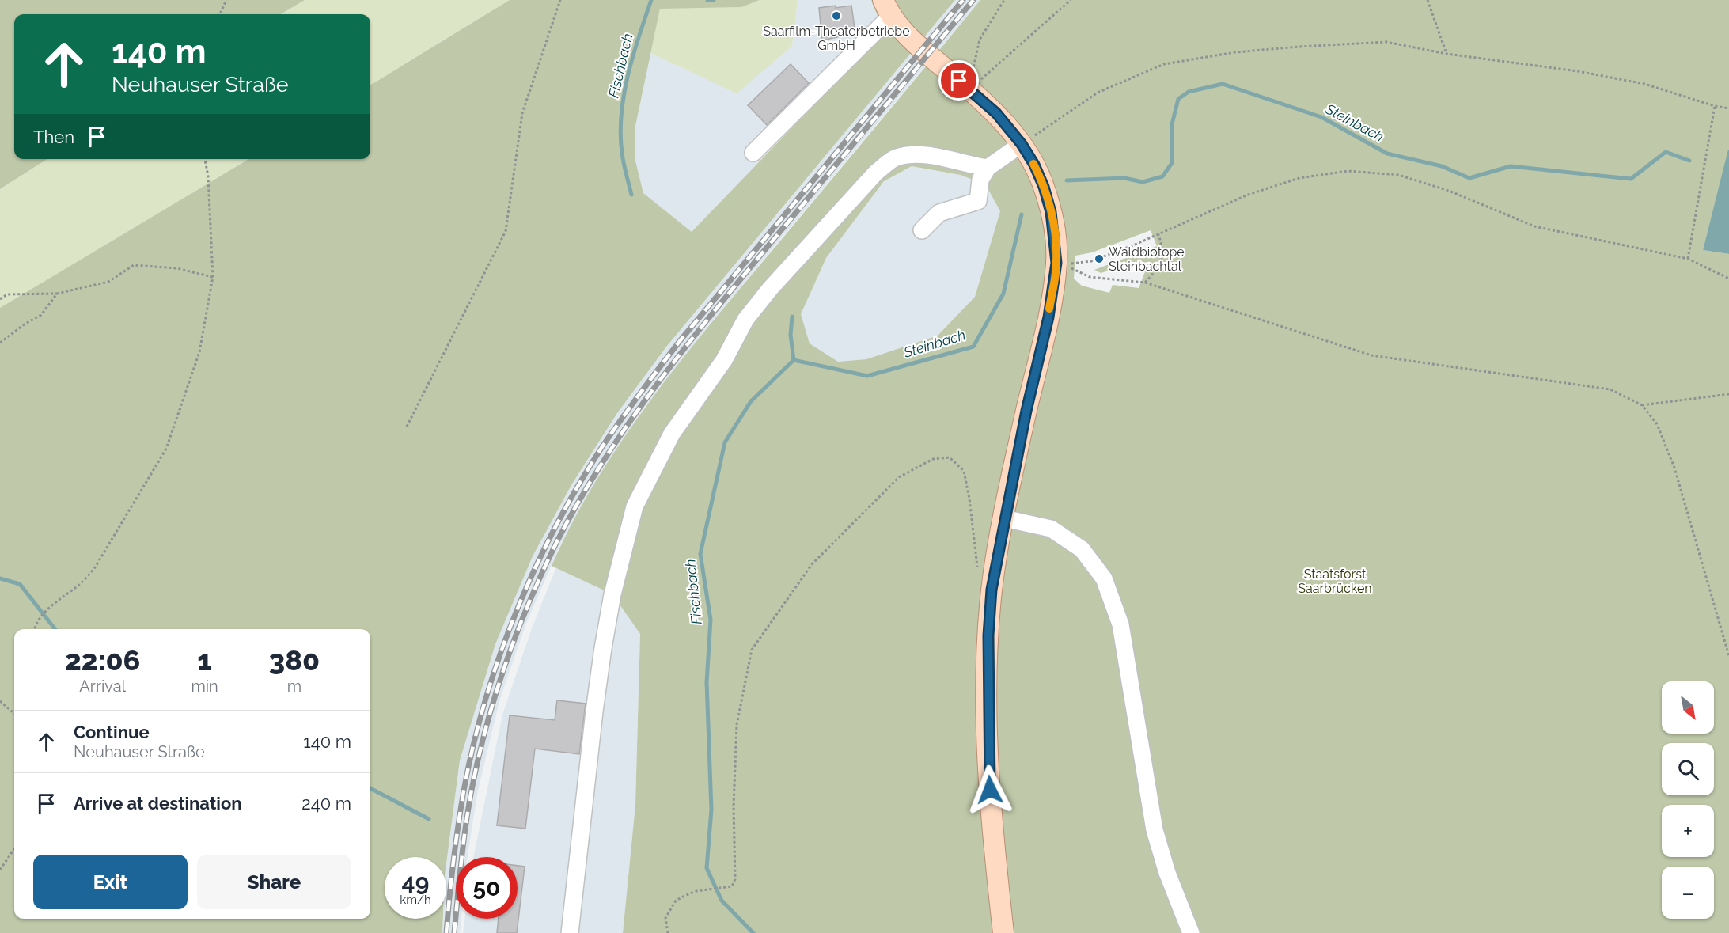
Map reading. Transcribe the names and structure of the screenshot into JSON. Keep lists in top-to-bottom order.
{
  "water": ["Fischbach", "Steinbach"],
  "parks": ["Staatsforst Saarbrücken"],
  "places": ["Saarfilm-Theaterbetriebe GmbH", "Waldbiotope Steinbachtal"],
  "north": "bottom right",
  "page": {
    "turn": ["140 m", "Neuhauser Straße"],
    "then": "Then",
    "eta": [
      "22:06",
      "Arrival",
      "1",
      "min",
      "380",
      "m"
    ],
    "map_buttons": ["+", "−"],
    "list": [
      {
        "name": "Continue",
        "note": "Neuhauser Straße",
        "value": "140 m"
      },
      {
        "name": "Arrive at destination",
        "value": "240 m"
      }
    ],
    "buttons": ["Exit", "Share"],
    "speed": "49 km/h",
    "limit": "50"
  }
}
